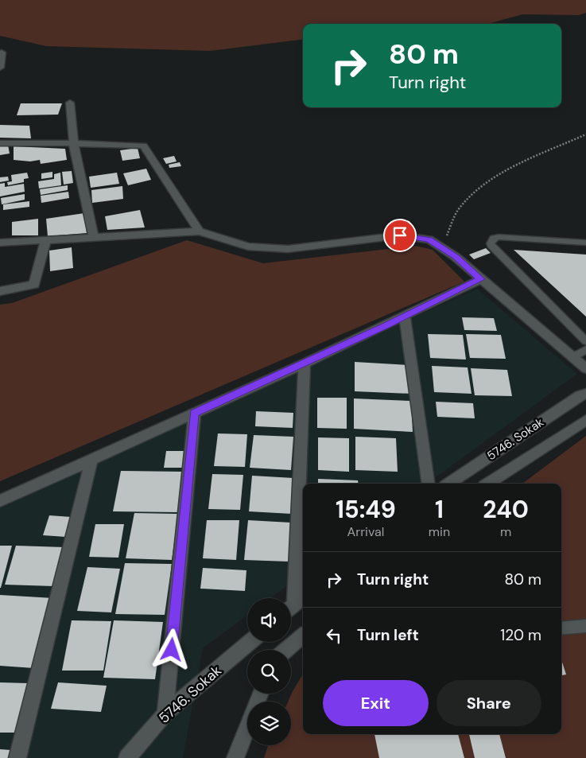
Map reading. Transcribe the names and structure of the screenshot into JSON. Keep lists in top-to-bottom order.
{
  "streets": {
    "street": ["5746. Sokak"]
  },
  "page": {
    "turn": ["80 m", "Turn right"],
    "eta": [
      "15:49",
      "Arrival",
      "1",
      "min",
      "240",
      "m"
    ],
    "list": [
      {
        "name": "Turn right",
        "value": "80 m"
      },
      {
        "name": "Turn left",
        "value": "120 m"
      }
    ],
    "buttons": ["Exit", "Share"]
  }
}
